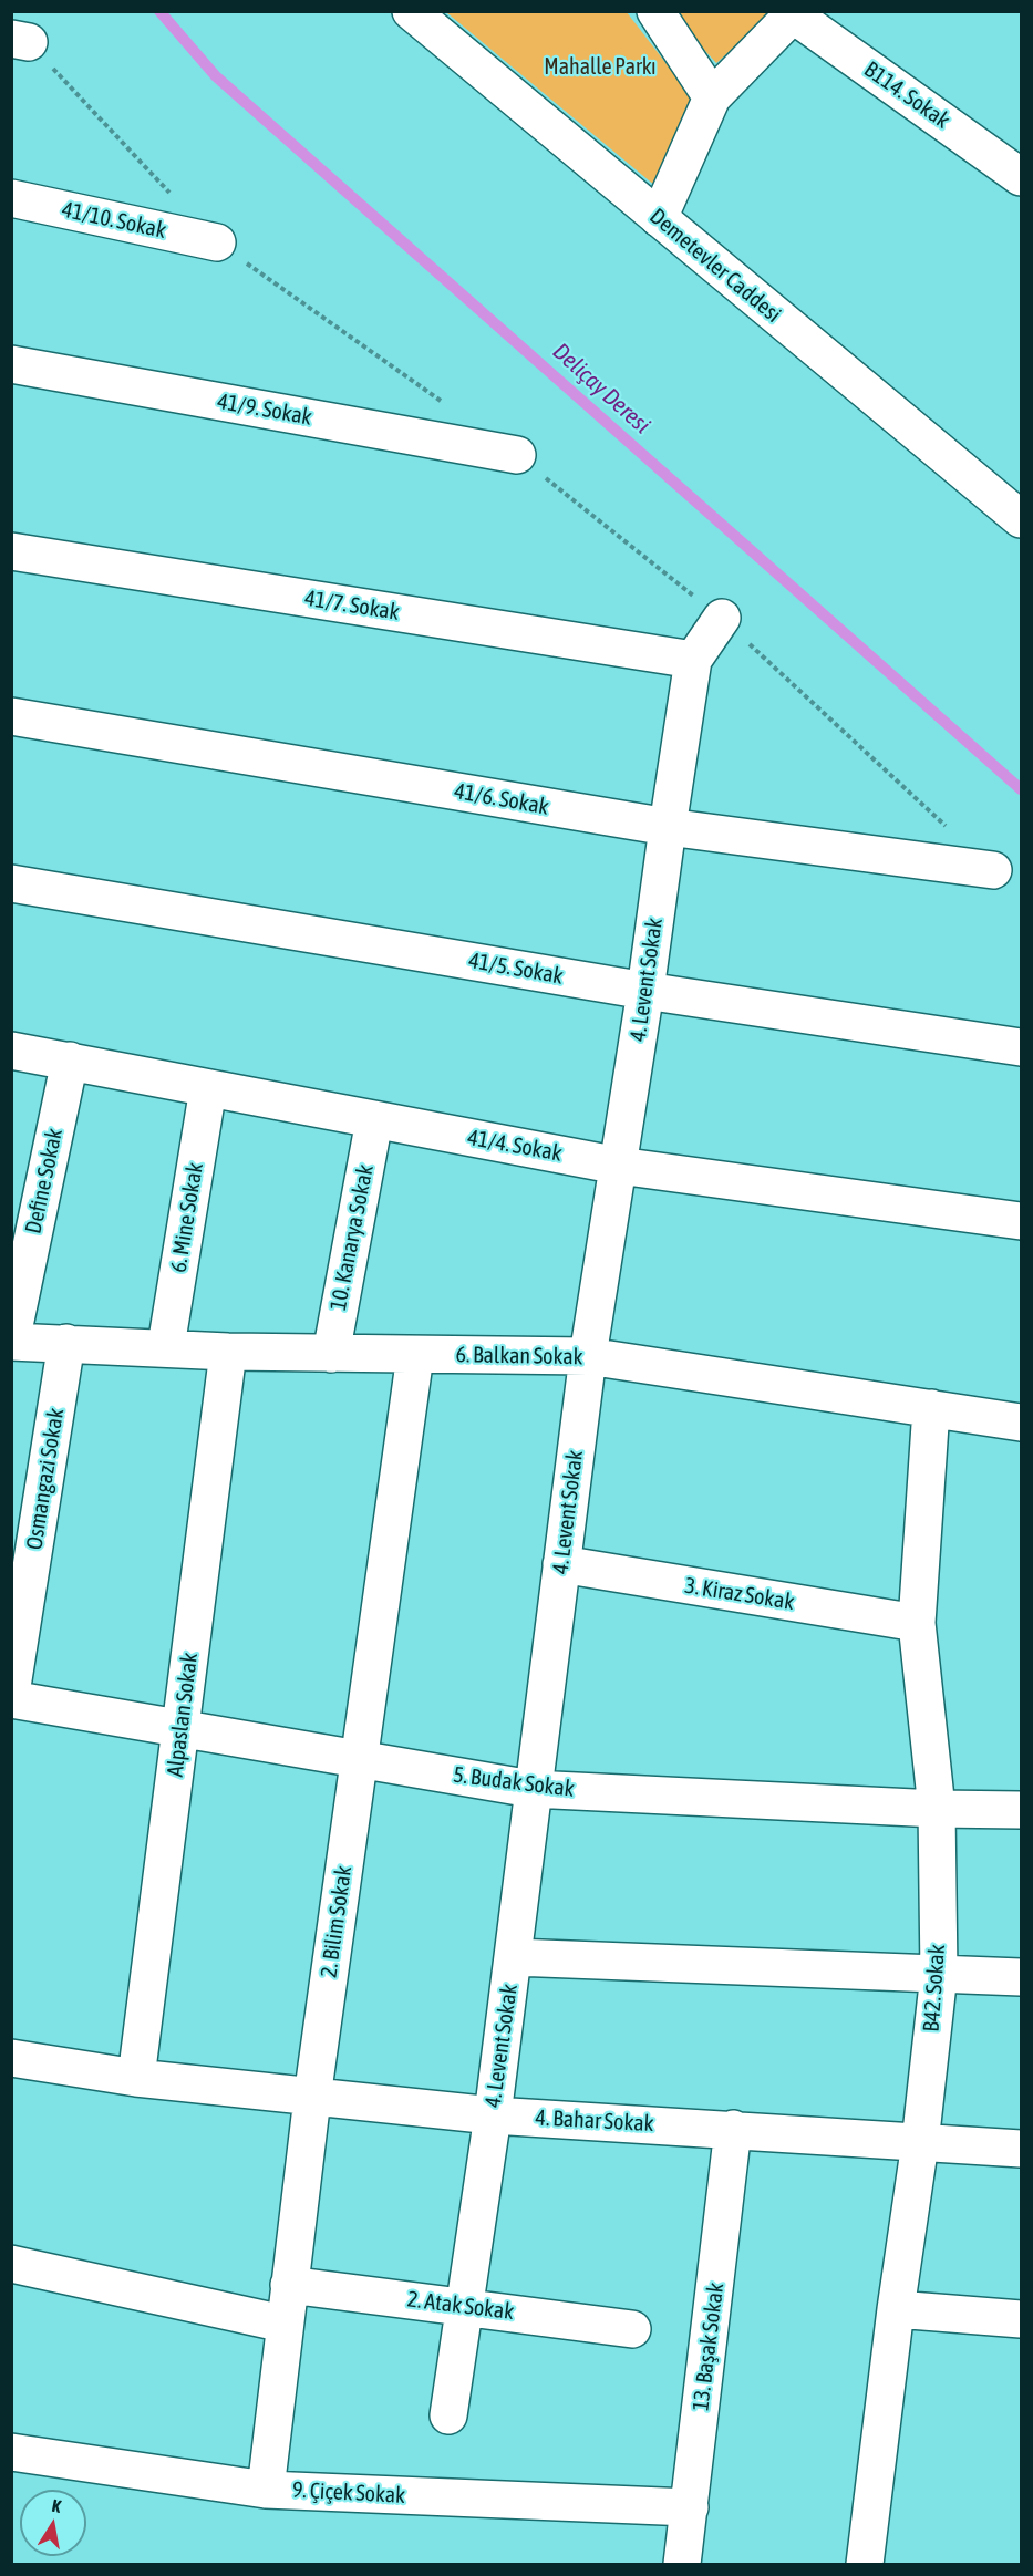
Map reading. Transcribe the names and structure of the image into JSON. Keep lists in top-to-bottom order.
{
  "streets": {
    "street": [
      "B114. Sokak",
      "41/10. Sokak",
      "Demetevler Caddesi",
      "41/9. Sokak",
      "41/7. Sokak",
      "41/6. Sokak",
      "41/5. Sokak",
      "4. Levent Sokak",
      "41/4. Sokak",
      "Define Sokak",
      "6. Mine Sokak",
      "10. Kanarya Sokak",
      "6. Balkan Sokak",
      "Osmangazi Sokak",
      "3. Kiraz Sokak",
      "Alpaslan Sokak",
      "5. Budak Sokak",
      "2. Bilim Sokak",
      "B42. Sokak",
      "4. Bahar Sokak",
      "2. Atak Sokak",
      "13. Başak Sokak",
      "9. Çiçek Sokak"
    ]
  },
  "crossings": [
    ["41/7. Sokak", "4. Levent Sokak"],
    ["41/6. Sokak", "4. Levent Sokak"],
    ["41/5. Sokak", "4. Levent Sokak"],
    ["4. Levent Sokak", "41/4. Sokak"],
    ["4. Levent Sokak", "6. Balkan Sokak"],
    ["4. Levent Sokak", "3. Kiraz Sokak"],
    ["4. Levent Sokak", "5. Budak Sokak"],
    ["4. Levent Sokak", "4. Bahar Sokak"],
    ["4. Levent Sokak", "2. Atak Sokak"],
    ["41/4. Sokak", "Define Sokak"],
    ["41/4. Sokak", "6. Mine Sokak"],
    ["41/4. Sokak", "10. Kanarya Sokak"],
    ["Define Sokak", "6. Balkan Sokak"],
    ["6. Mine Sokak", "6. Balkan Sokak"],
    ["10. Kanarya Sokak", "6. Balkan Sokak"],
    ["6. Balkan Sokak", "Osmangazi Sokak"],
    ["6. Balkan Sokak", "Alpaslan Sokak"],
    ["6. Balkan Sokak", "2. Bilim Sokak"],
    ["6. Balkan Sokak", "B42. Sokak"],
    ["3. Kiraz Sokak", "B42. Sokak"],
    ["Alpaslan Sokak", "5. Budak Sokak"],
    ["Alpaslan Sokak", "4. Bahar Sokak"],
    ["5. Budak Sokak", "2. Bilim Sokak"],
    ["5. Budak Sokak", "B42. Sokak"],
    ["2. Bilim Sokak", "4. Bahar Sokak"],
    ["2. Bilim Sokak", "2. Atak Sokak"],
    ["2. Bilim Sokak", "9. Çiçek Sokak"],
    ["B42. Sokak", "4. Bahar Sokak"],
    ["4. Bahar Sokak", "13. Başak Sokak"],
    ["13. Başak Sokak", "9. Çiçek Sokak"]
  ],
  "water": ["Deliçay Deresi"],
  "parks": ["Mahalle Parkı"],
  "north": "top"
}
